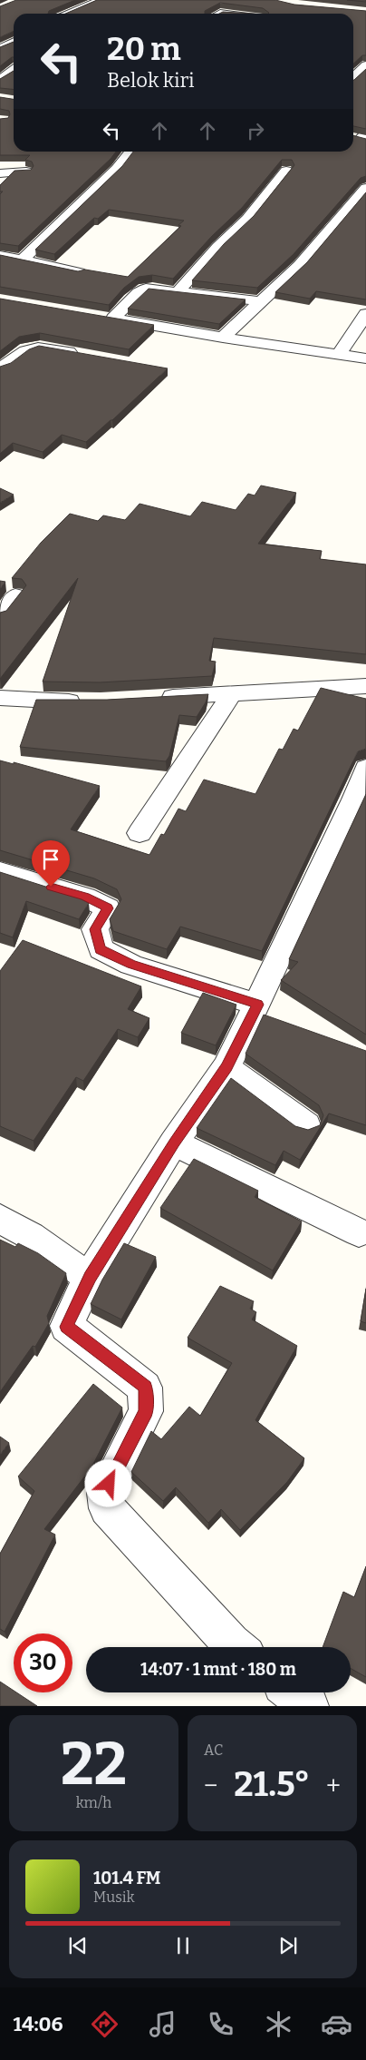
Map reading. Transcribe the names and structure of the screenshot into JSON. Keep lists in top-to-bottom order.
{
  "page": {
    "turn": ["20 m", "Belok kiri"],
    "limit": "30",
    "trip": "14:07 · 1 mnt · 180 m",
    "tile": [
      ["22", "km/h"],
      "AC"
    ],
    "heat": ["−", "21.5°", "+"],
    "song": ["101.4 FM", "Musik"],
    "tabs": "14:06"
  }
}
